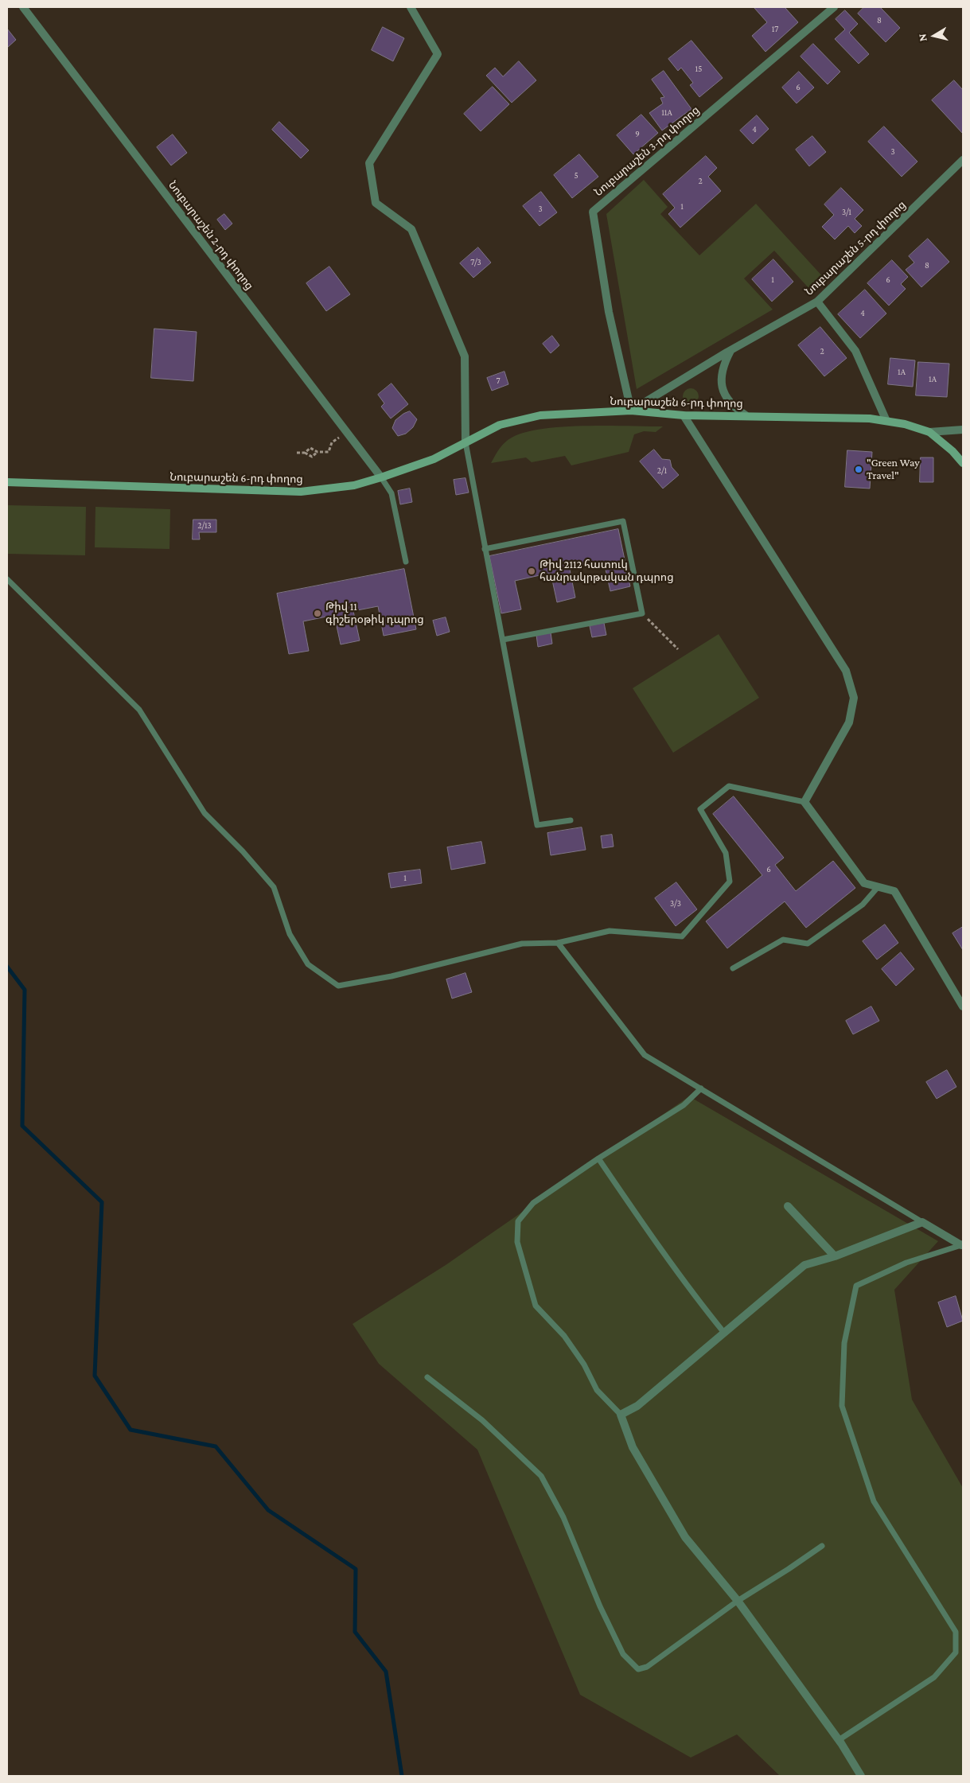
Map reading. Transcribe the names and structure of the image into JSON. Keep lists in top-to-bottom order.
{
  "streets": {
    "main road": ["Նուբարաշեն 6-րդ փողոց"],
    "street": ["Նուբարաշեն 3-րդ փողոց", "Նուբարաշեն 2-րդ փողոց", "Նուբարաշեն 5-րդ փողոց"]
  },
  "crossings": [
    ["Նուբարաշեն 3-րդ փողոց", "Նուբարաշեն 5-րդ փողոց"],
    ["Նուբարաշեն 3-րդ փողոց", "Նուբարաշեն 6-րդ փողոց"],
    ["Նուբարաշեն 2-րդ փողոց", "Նուբարաշեն 6-րդ փողոց"],
    ["Նուբարաշեն 5-րդ փողոց", "Նուբարաշեն 6-րդ փողոց"]
  ],
  "places": ["\"Green Way Travel\"", "Թիվ 2112 հատուկ հանրակրթական դպրոց", "Թիվ 11 գիշերօթիկ դպրոց"],
  "house_numbers": [
    "8",
    "17",
    "15",
    "6",
    "11A",
    "4",
    "9",
    "3",
    "5",
    "2",
    "1",
    "3",
    "3/1",
    "7/3",
    "8",
    "1",
    "6",
    "4",
    "2",
    "1A",
    "1A",
    "7",
    "2/1",
    "2/13",
    "6",
    "1",
    "3/3"
  ],
  "north": "left"
}
